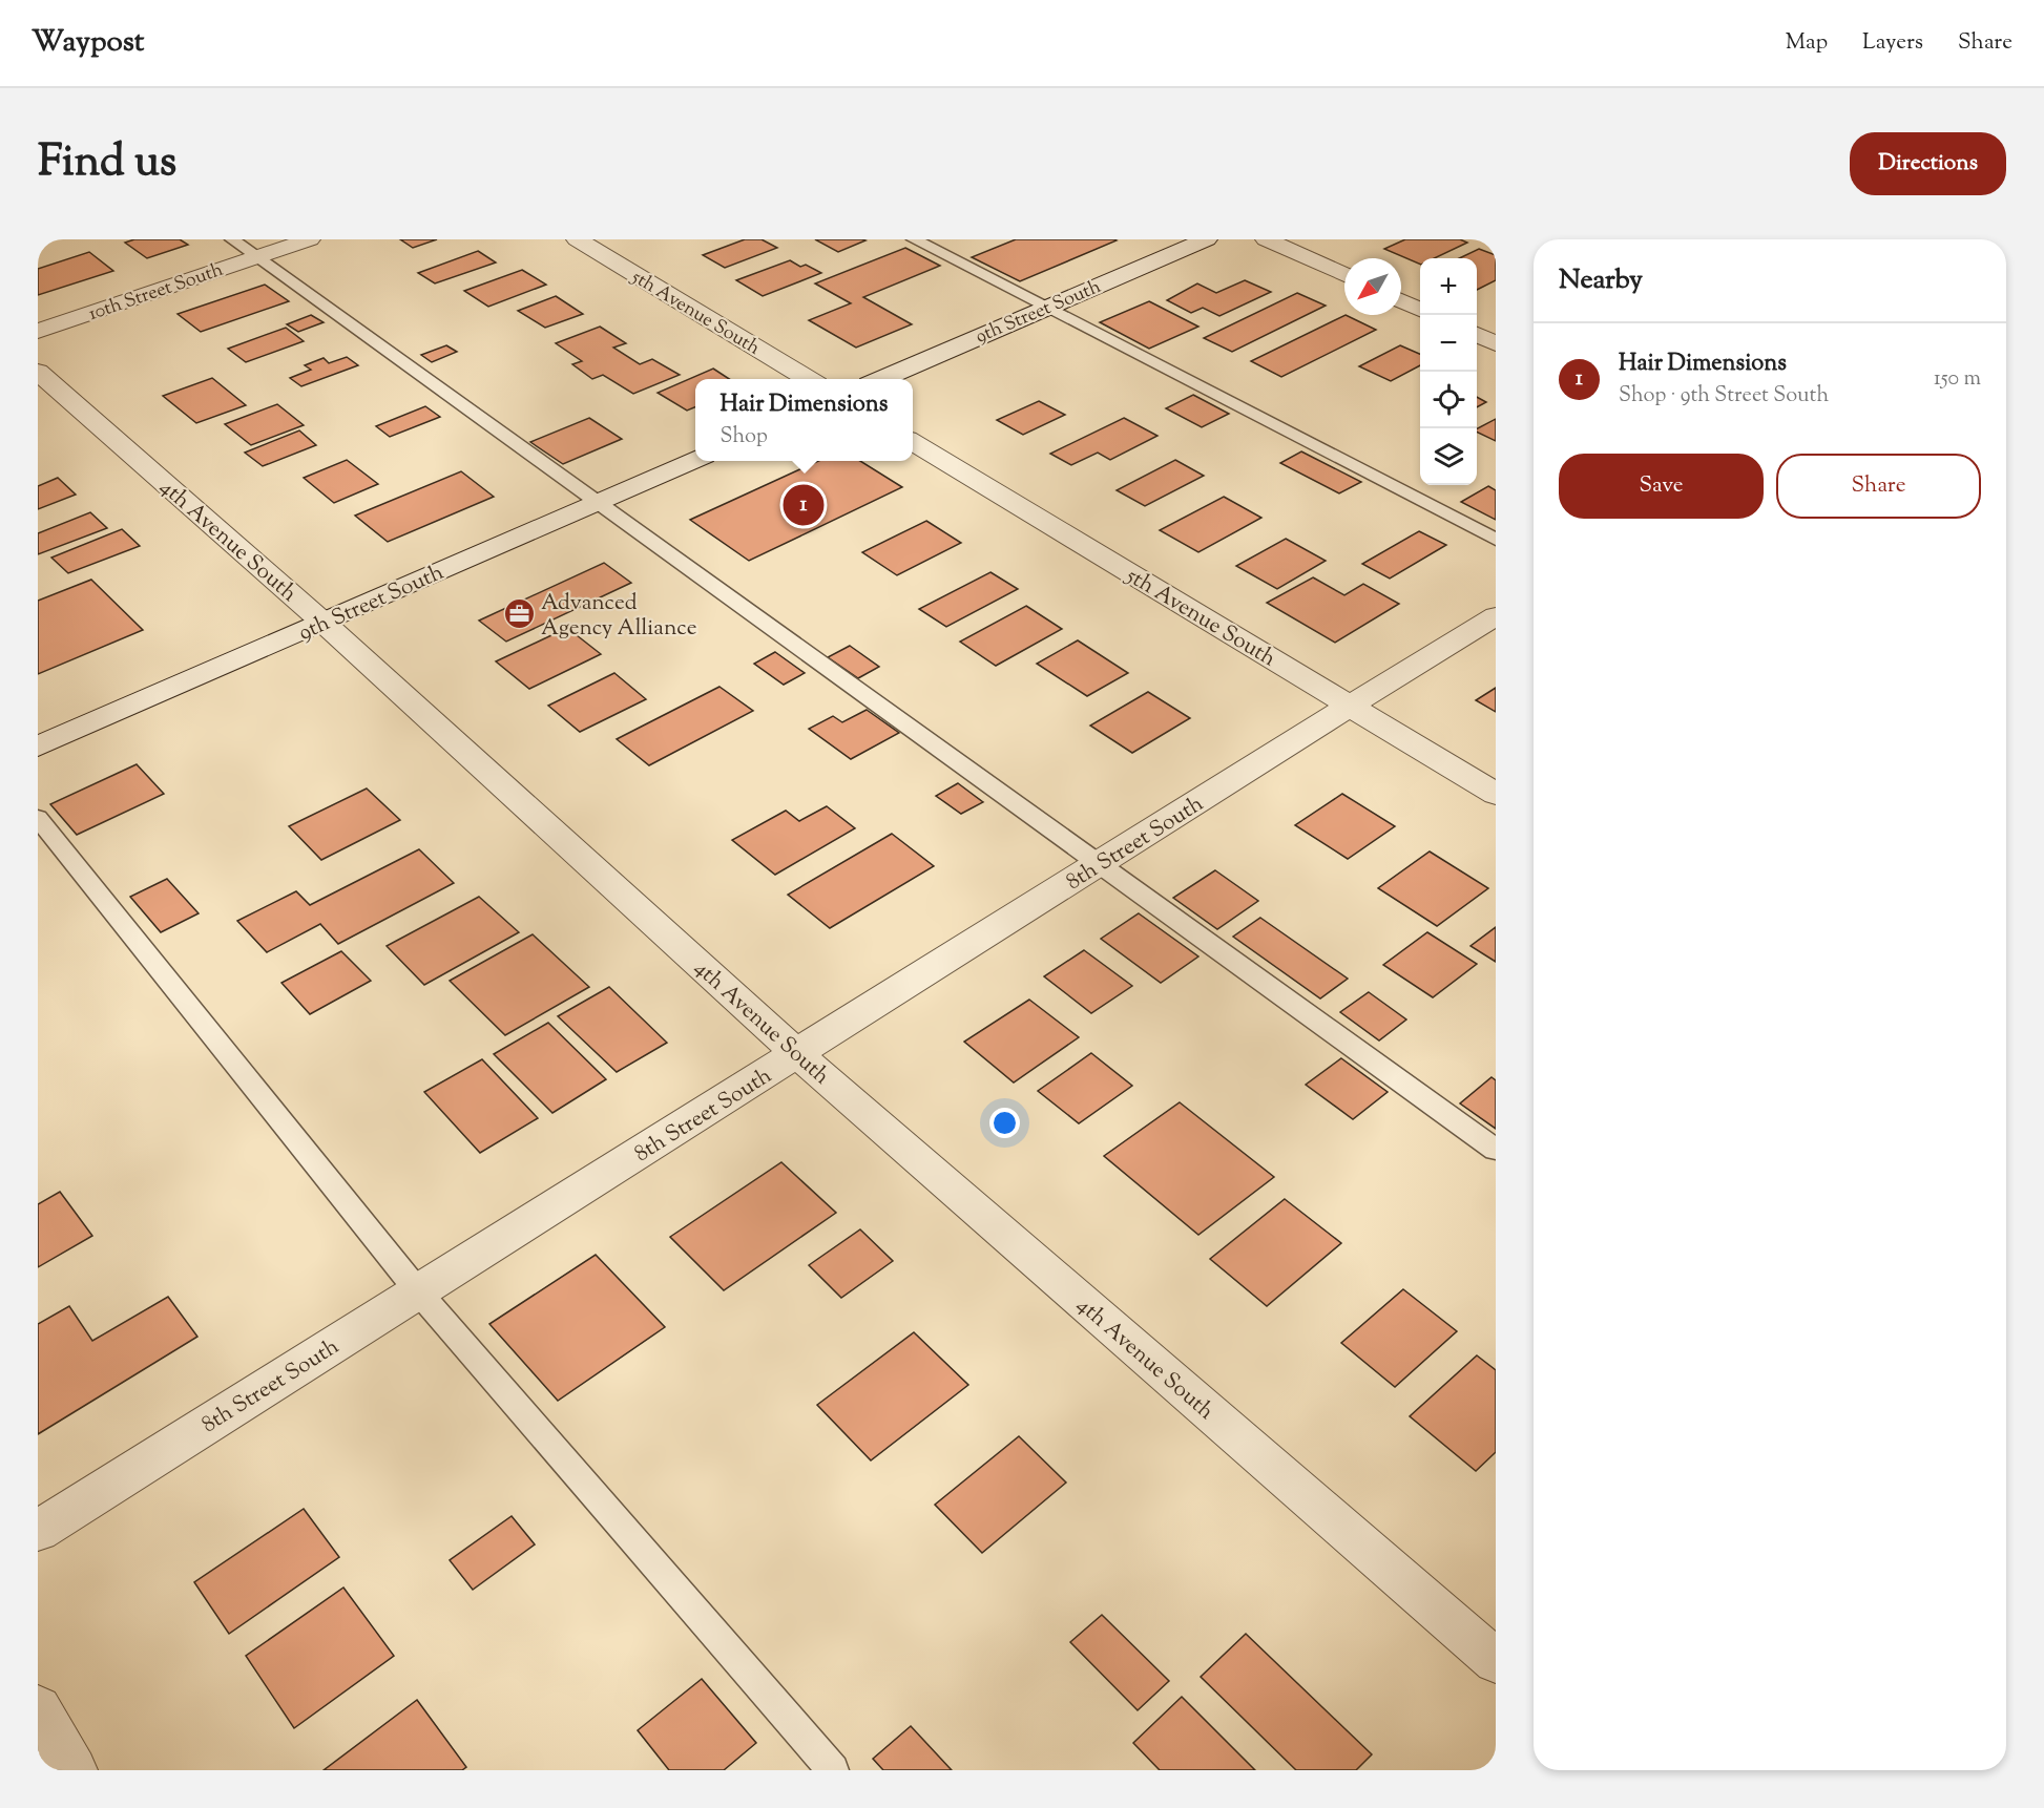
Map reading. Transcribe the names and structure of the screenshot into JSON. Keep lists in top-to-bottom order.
{
  "streets": {
    "street": [
      "10th Street South",
      "9th Street South",
      "5th Avenue South",
      "4th Avenue South",
      "8th Street South"
    ]
  },
  "crossings": [
    ["9th Street South", "4th Avenue South"],
    ["5th Avenue South", "8th Street South"],
    ["4th Avenue South", "8th Street South"]
  ],
  "places": {
    "office": ["Advanced Agency Alliance"]
  },
  "north": "bottom left",
  "page": {
    "header": "Waypost",
    "nav": ["Map", "Layers", "Share"],
    "title": "Find us",
    "buttons": [
      "Directions",
      ["Save", "Share"]
    ],
    "heading": "Nearby",
    "map_buttons": ["+", "−"],
    "list": [
      {
        "mark": "1",
        "name": "Hair Dimensions",
        "note": "Shop · 9th Street South",
        "value": "150 m"
      }
    ],
    "popup": ["Hair Dimensions", "Shop"],
    "pins": "1"
  }
}
